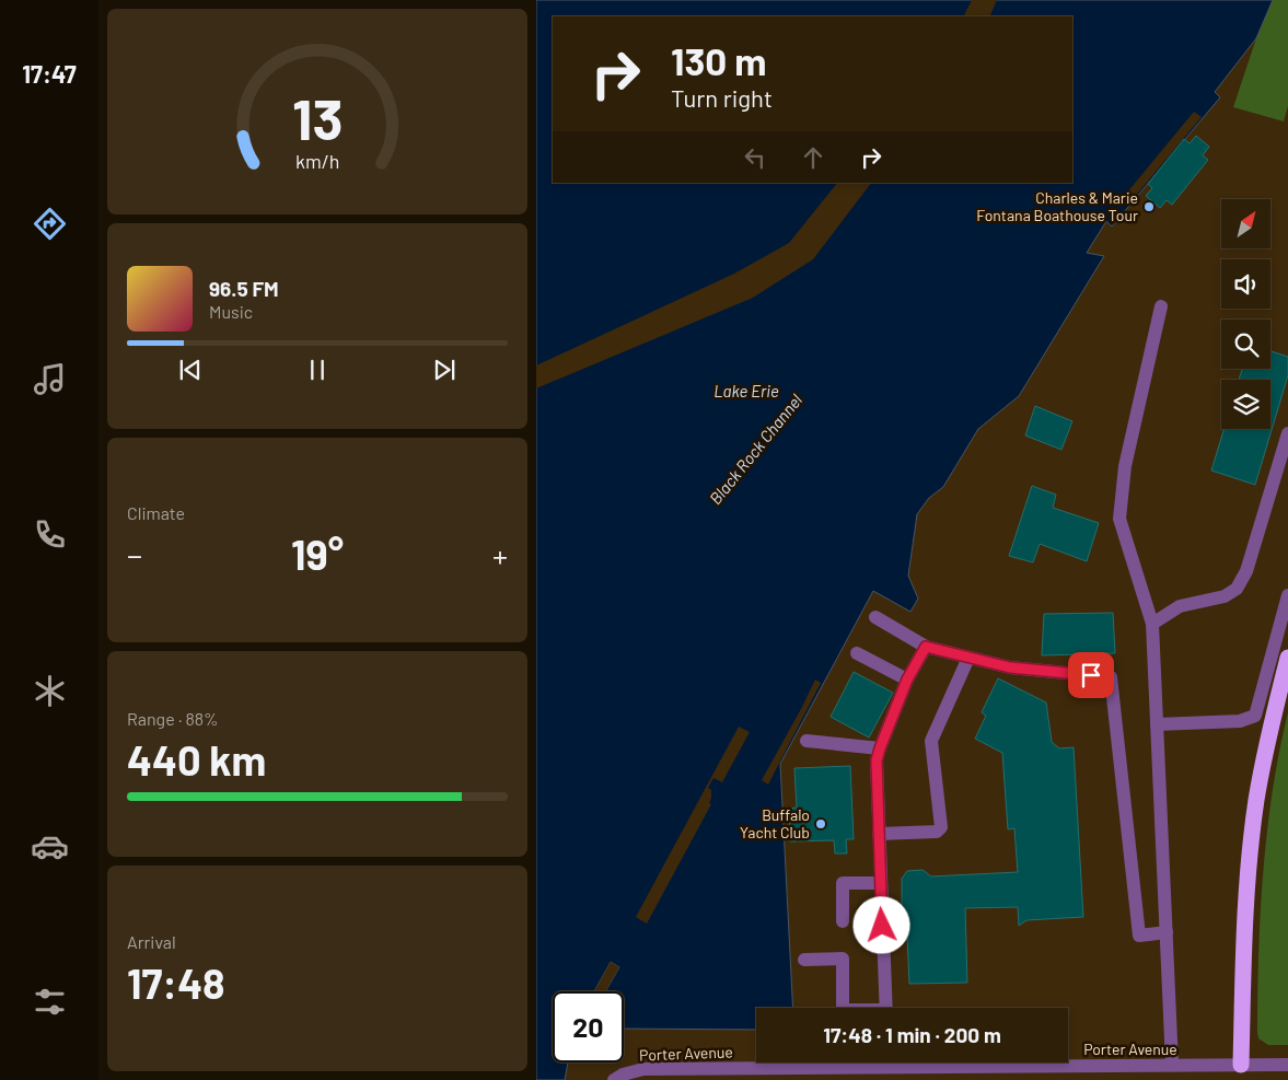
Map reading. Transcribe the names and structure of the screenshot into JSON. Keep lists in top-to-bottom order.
{
  "streets": {
    "street": ["Porter Avenue"]
  },
  "water": ["Lake Erie", "Black Rock Channel"],
  "places": ["Charles & Marie Fontana Boathouse Tour", "Buffalo Yacht Club"],
  "north": "top right",
  "page": {
    "tabs": "17:47",
    "turn": ["130 m", "Turn right"],
    "song": ["96.5 FM", "Music"],
    "tile": [
      "Climate",
      ["Range · 88%", "440 km"],
      ["Arrival", "17:48"]
    ],
    "heat": ["−", "19°", "+"],
    "limit": "20",
    "trip": "17:48 · 1 min · 200 m",
    "gauge": ["13", "km/h"]
  }
}
